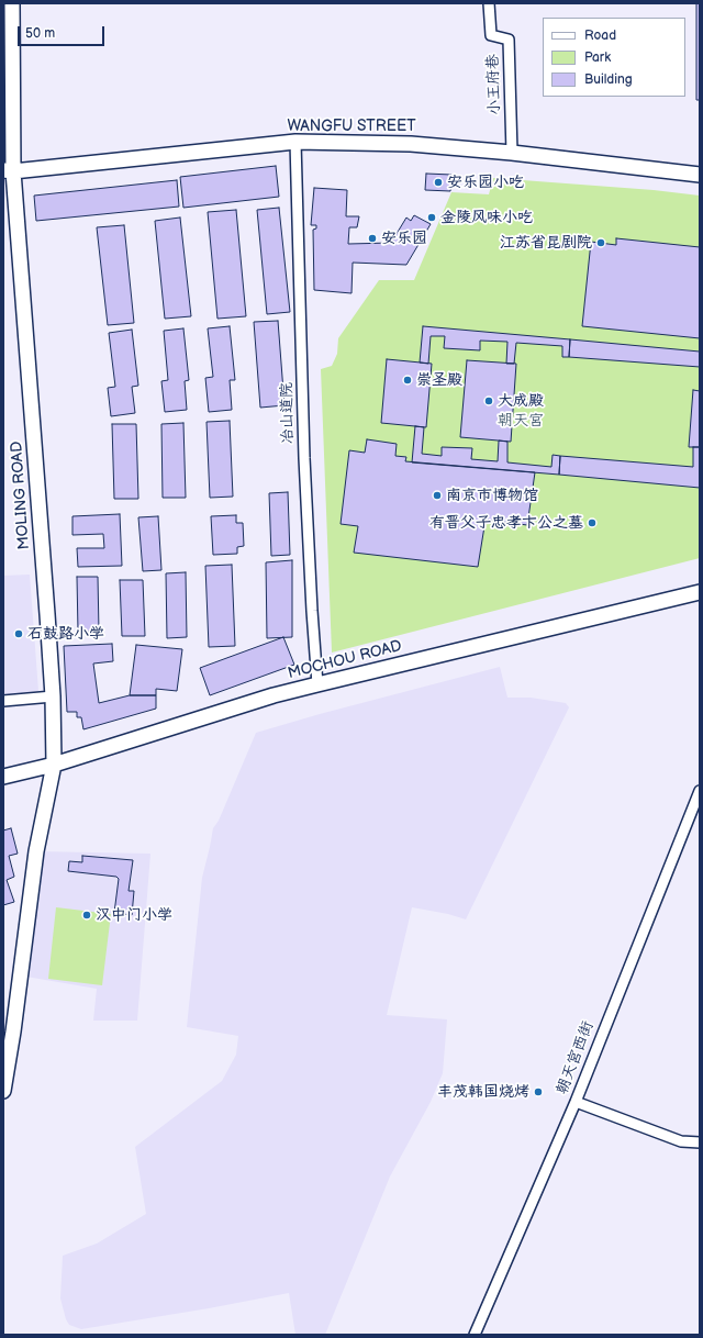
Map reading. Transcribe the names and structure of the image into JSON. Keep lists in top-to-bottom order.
{
  "streets": {
    "street": [
      "小王府巷",
      "WANGFU STREET",
      "冶山道院",
      "MOLING ROAD",
      "MOCHOU ROAD",
      "朝天宫西街"
    ]
  },
  "crossings": [
    ["小王府巷", "WANGFU STREET"],
    ["WANGFU STREET", "冶山道院"],
    ["WANGFU STREET", "MOLING ROAD"],
    ["冶山道院", "MOCHOU ROAD"],
    ["MOLING ROAD", "MOCHOU ROAD"]
  ],
  "parks": ["朝天宫"],
  "places": [
    "安乐园小吃",
    "金陵风味小吃",
    "安乐园",
    "江苏省昆剧院",
    "崇圣殿",
    "大成殿",
    "南京市博物馆",
    "有晋父子忠孝卞公之墓",
    "石鼓路小学",
    "汉中门小学",
    "丰茂韩国烧烤"
  ],
  "legend": ["Road", "Park", "Building"],
  "scale_bar": "50 m"
}
